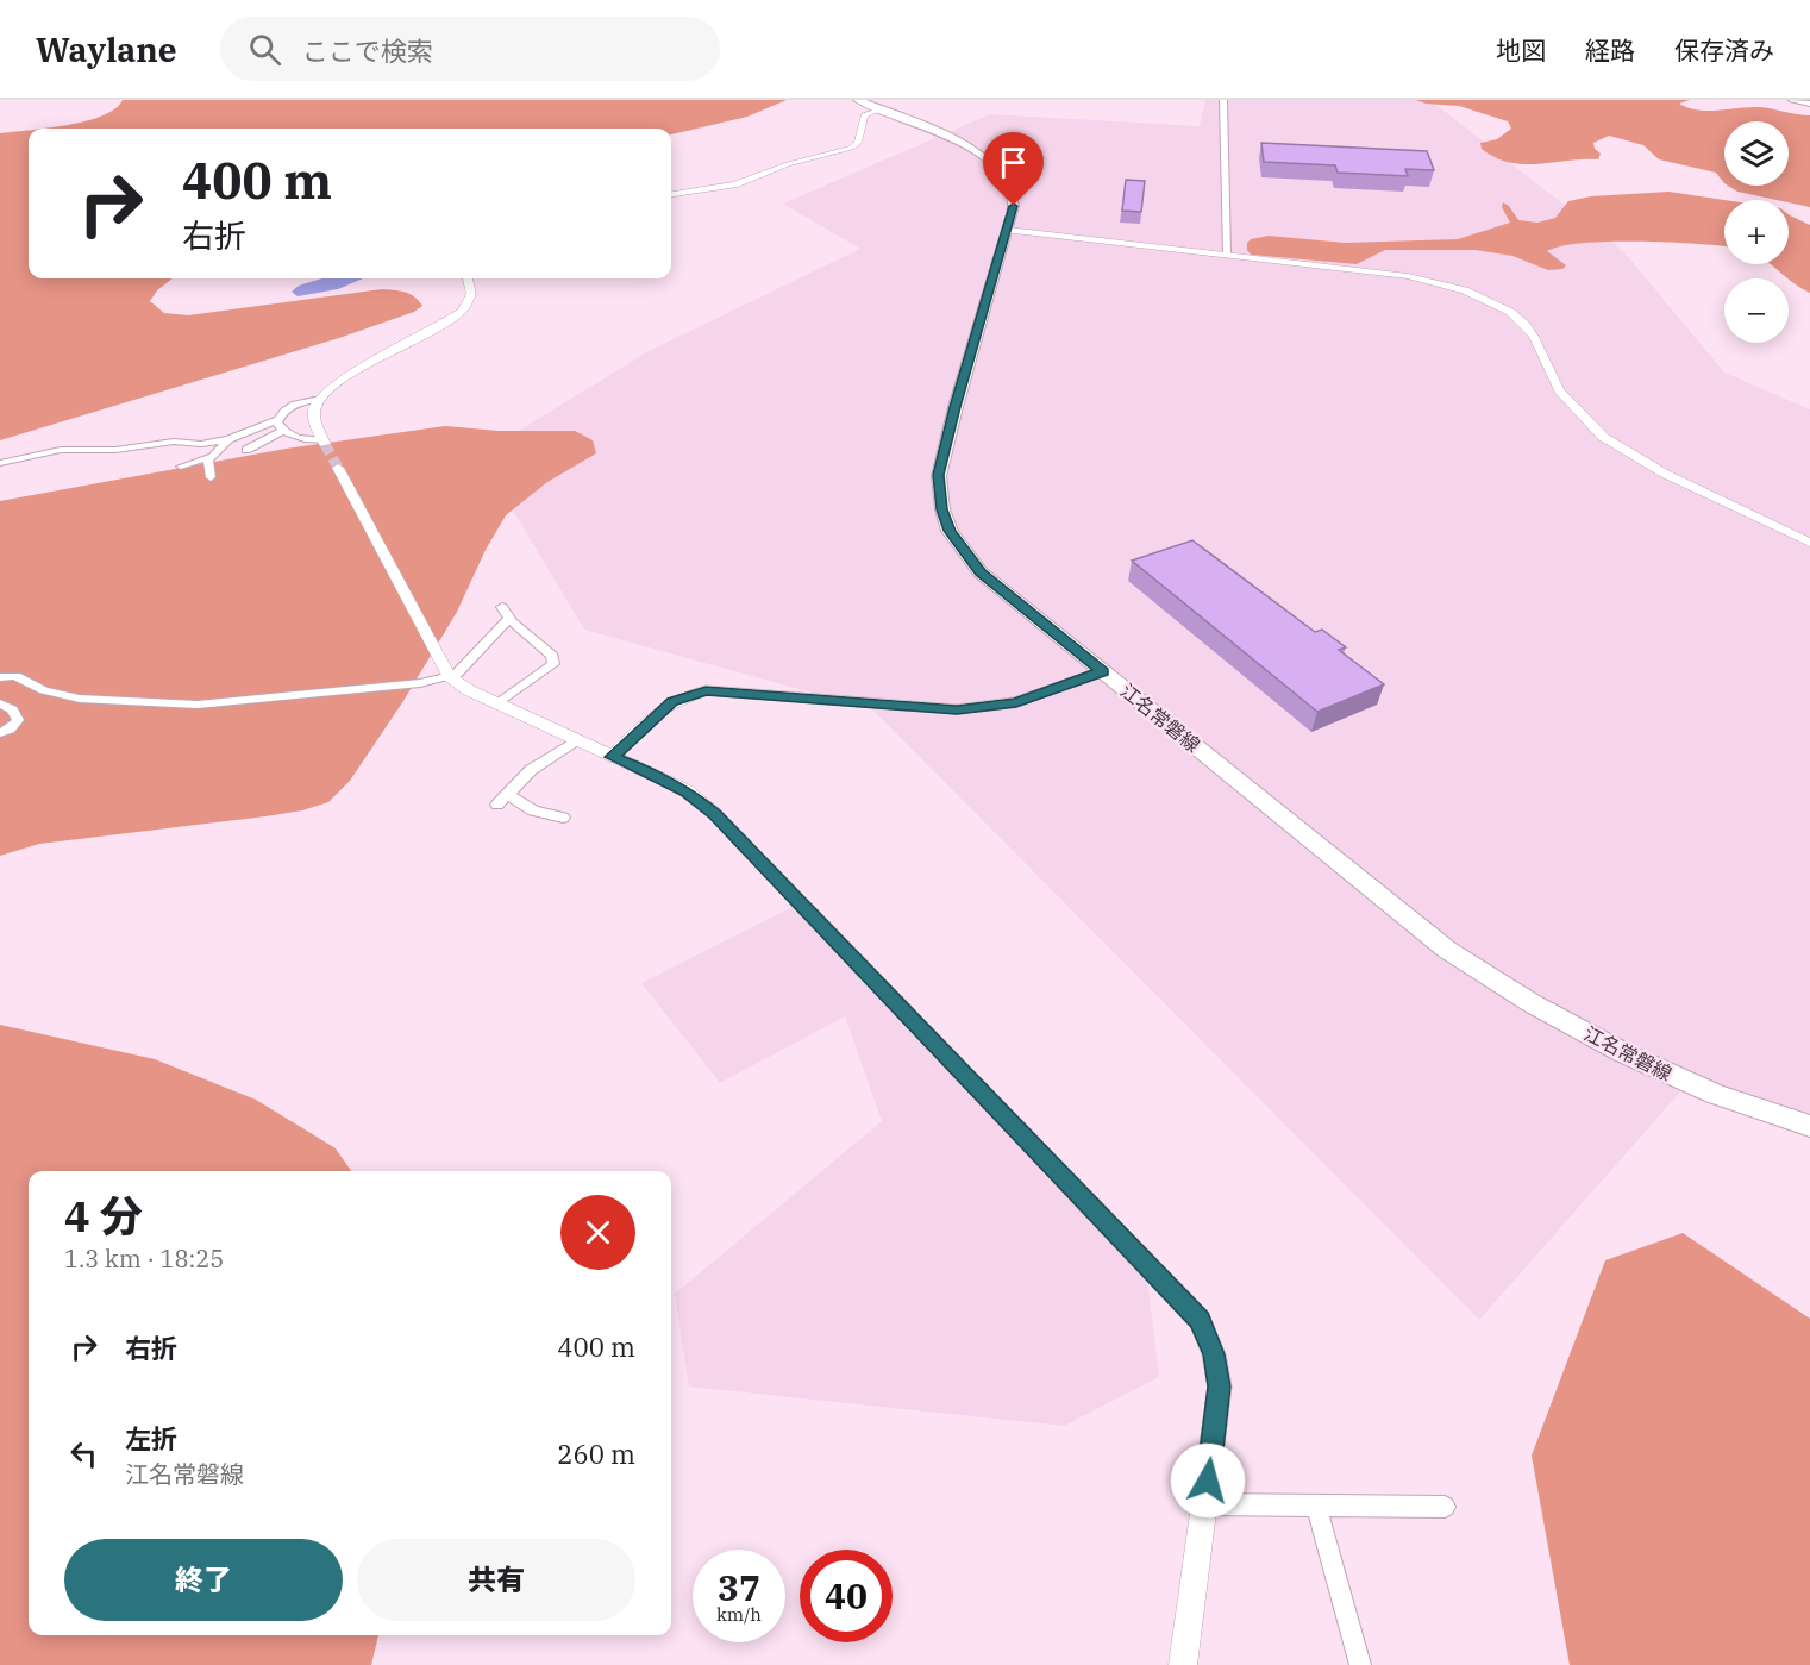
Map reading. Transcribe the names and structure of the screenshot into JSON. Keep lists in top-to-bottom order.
{
  "streets": {
    "main road": ["江名常磐線"]
  },
  "page": {
    "header": "Waylane",
    "search": "ここで検索",
    "nav": ["地図", "経路", "保存済み"],
    "map_buttons": ["+", "−"],
    "turn": ["400 m", "右折"],
    "heading": ["4 分", "1.3 km · 18:25"],
    "list": [
      {
        "name": "右折",
        "value": "400 m"
      },
      {
        "name": "左折",
        "note": "江名常磐線",
        "value": "260 m"
      }
    ],
    "buttons": ["終了", "共有"],
    "speed": "37 km/h",
    "limit": "40"
  }
}
